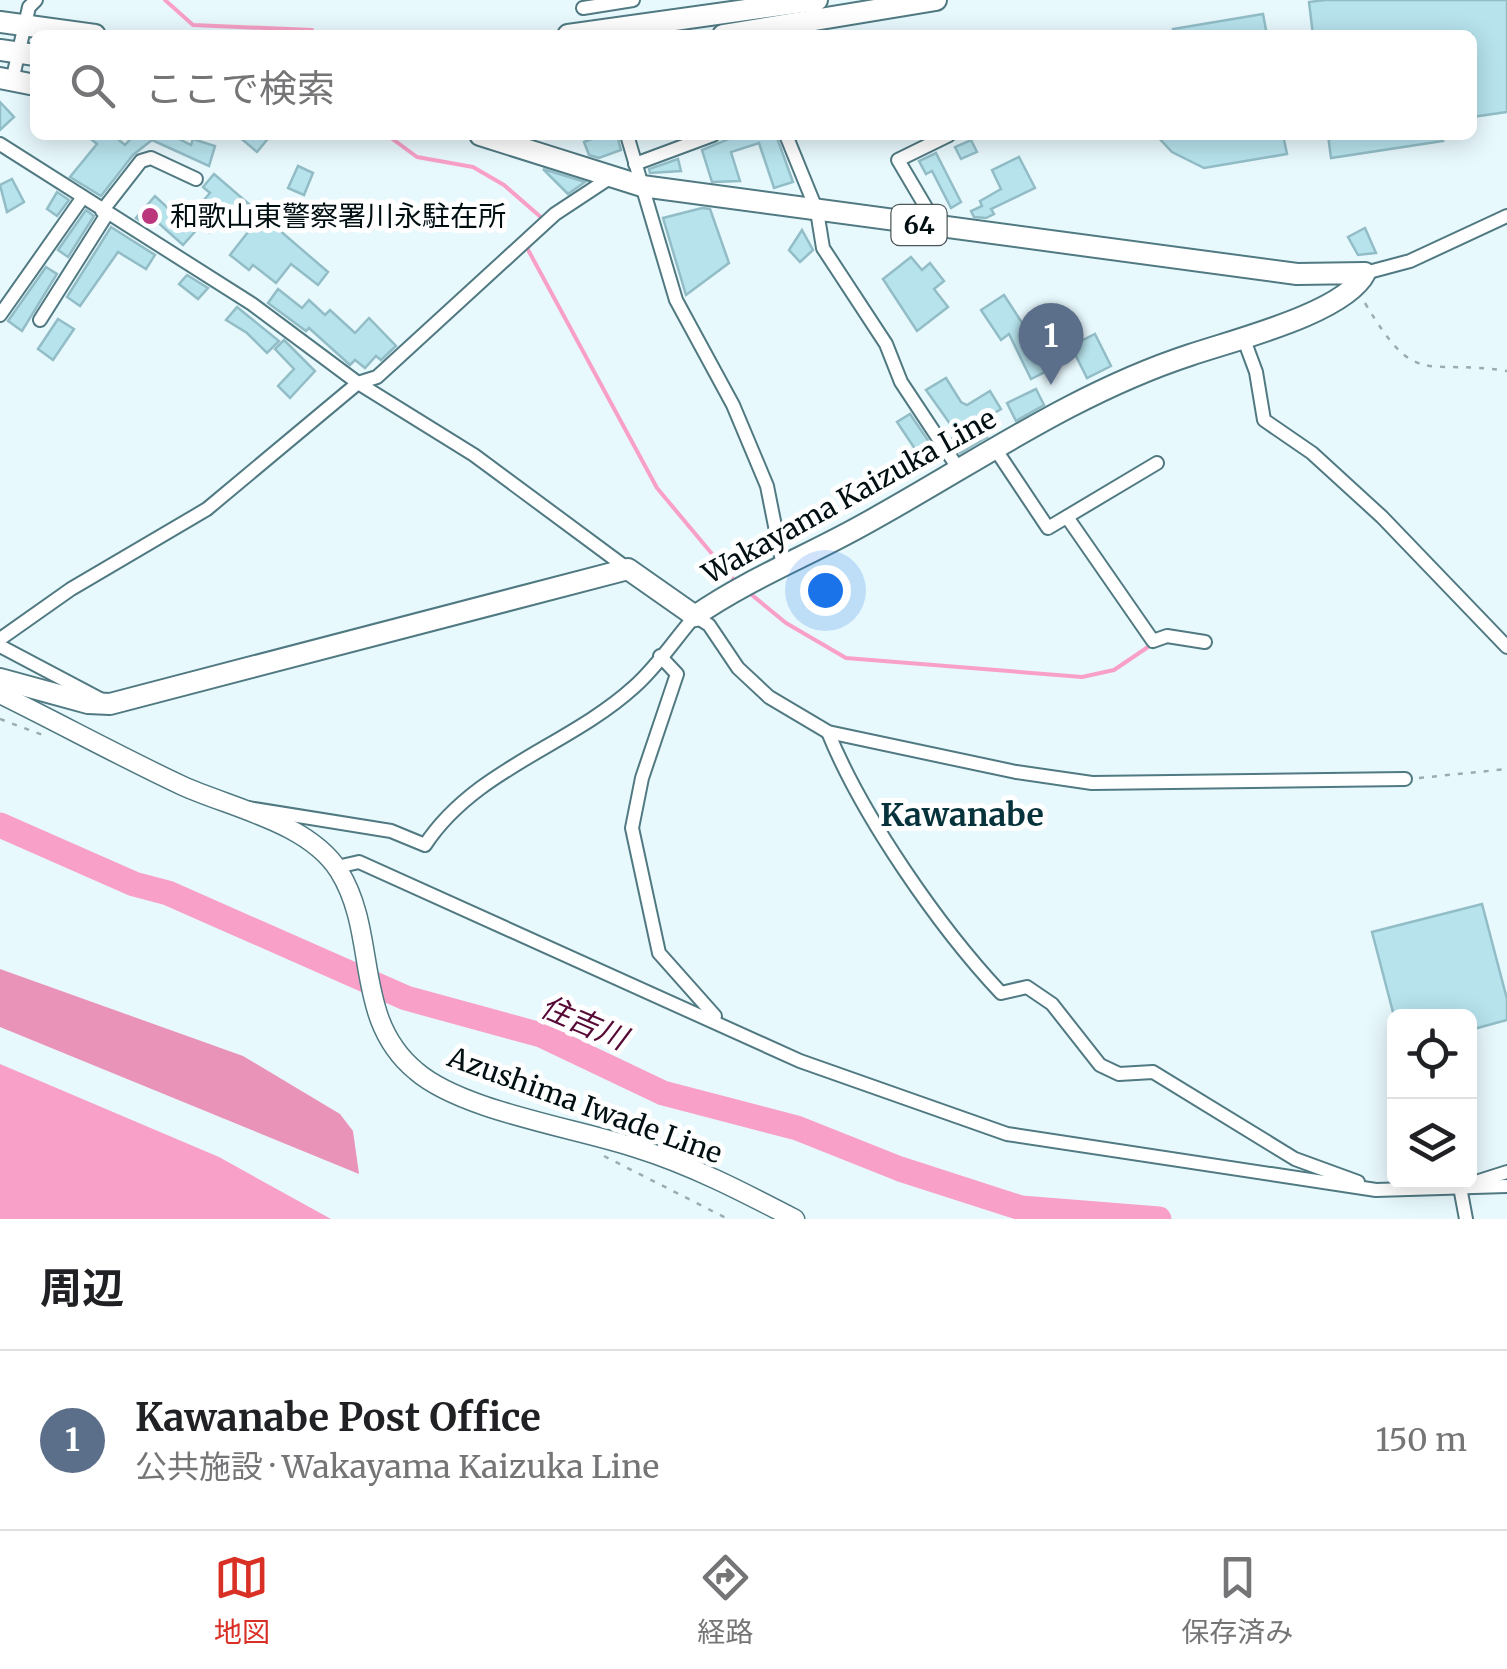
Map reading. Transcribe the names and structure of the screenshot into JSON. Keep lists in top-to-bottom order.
{
  "streets": {
    "main road": ["64", "Wakayama Kaizuka Line", "Azushima Iwade Line"]
  },
  "crossings": [
    ["64", "Wakayama Kaizuka Line"]
  ],
  "districts": ["Kawanabe"],
  "water": ["住吉川"],
  "places": ["和歌山東警察署川永駐在所"],
  "page": {
    "search": "ここで検索",
    "pins": "1",
    "heading": "周辺",
    "list": [
      {
        "mark": "1",
        "name": "Kawanabe Post Office",
        "note": "公共施設 · Wakayama Kaizuka Line",
        "value": "150 m"
      }
    ],
    "nav": ["地図", "経路", "保存済み"]
  }
}
